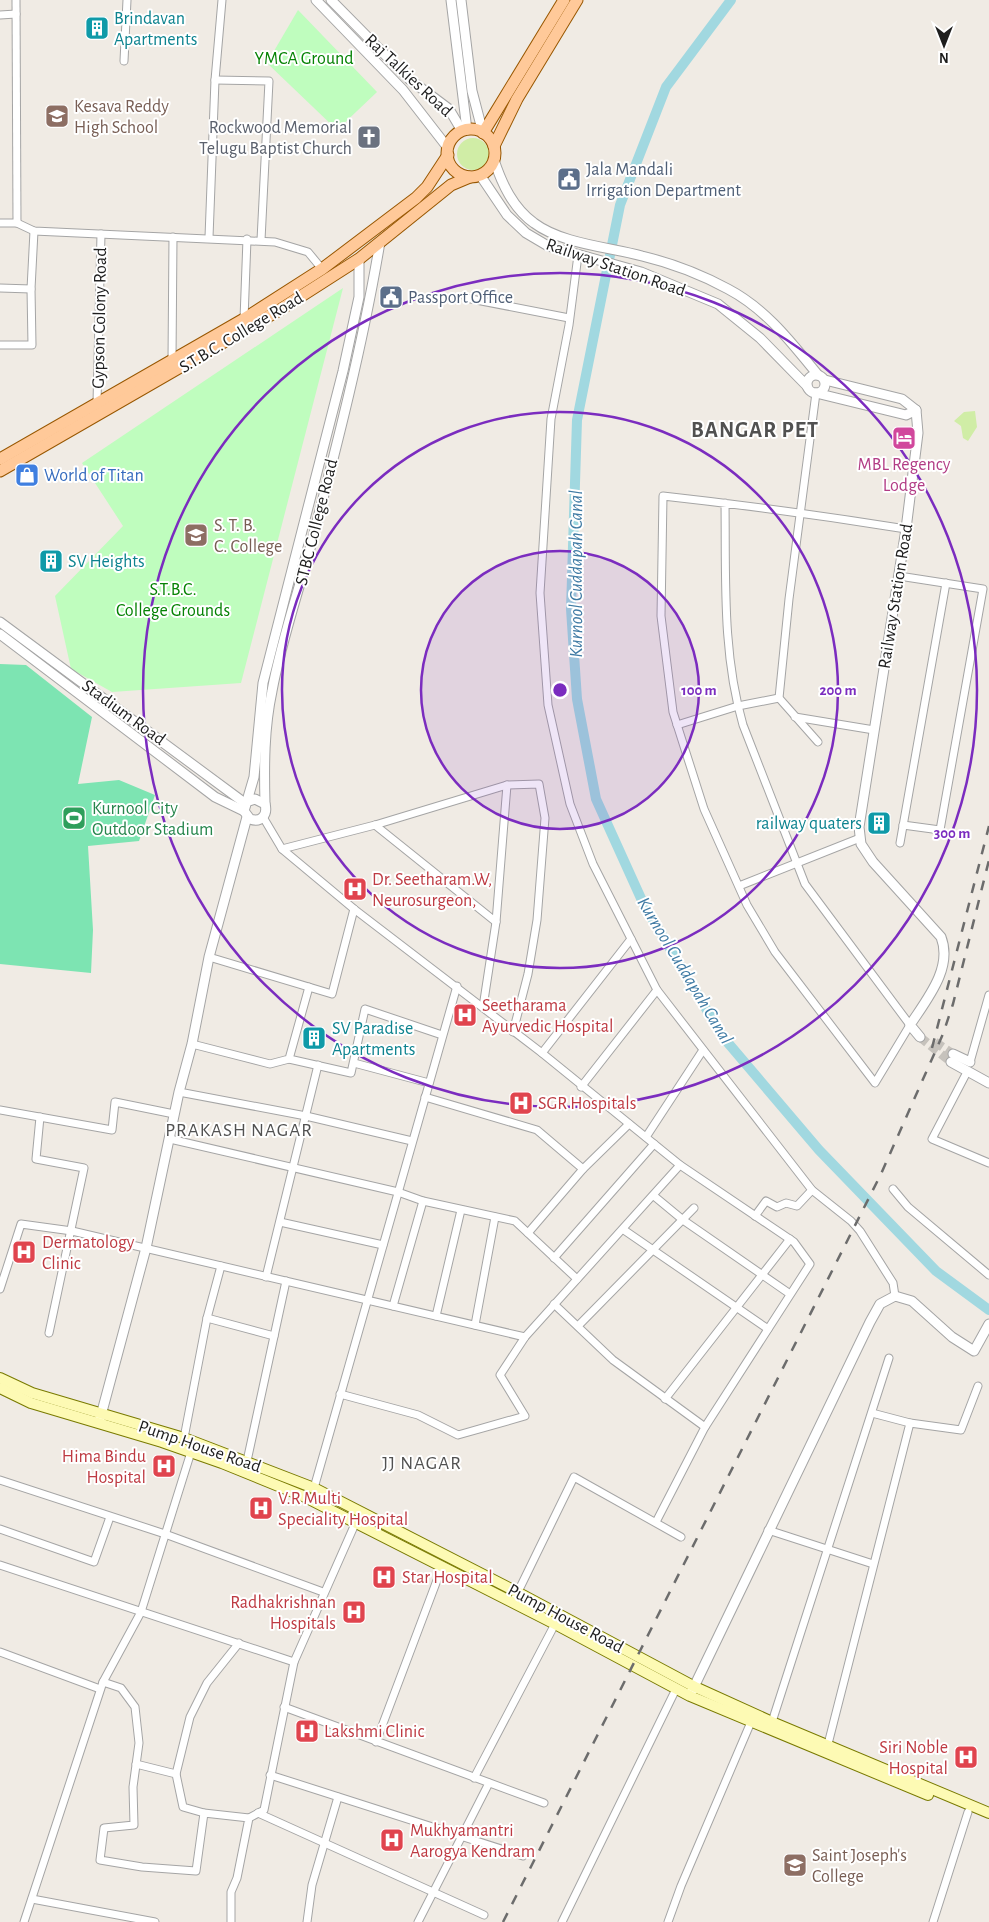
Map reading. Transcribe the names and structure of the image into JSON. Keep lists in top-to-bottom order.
{
  "streets": {
    "main road": ["S.T.B.C. College Road", "Pump House Road"],
    "street": [
      "Raj Talkies Road",
      "Railway Station Road",
      "Gypson Colony Road",
      "STBC College Road",
      "Stadium Road"
    ]
  },
  "crossings": [
    ["Raj Talkies Road", "Railway Station Road"],
    ["Raj Talkies Road", "S.T.B.C. College Road"],
    ["Railway Station Road", "S.T.B.C. College Road"],
    ["Gypson Colony Road", "S.T.B.C. College Road"],
    ["S.T.B.C. College Road", "STBC College Road"],
    ["STBC College Road", "Stadium Road"],
    ["STBC College Road", "Pump House Road"]
  ],
  "districts": ["BANGAR PET", "PRAKASH NAGAR", "JJ NAGAR"],
  "water": ["Kurnool Cuddapah Canal"],
  "parks": ["YMCA Ground", "S.T.B.C. College Grounds"],
  "places": {
    "building": [
      "Brindavan Apartments",
      "SV Heights",
      "railway quaters",
      "SV Paradise Apartments"
    ],
    "school or university": ["Kesava Reddy High School", "S. T. B. C. College", "Saint Joseph's College"],
    "church": ["Rockwood Memorial Telugu Baptist Church"],
    "public building": ["Jala Mandali Irrigation Department", "Passport Office"],
    "hotel": ["MBL Regency Lodge"],
    "shop": ["World of Titan"],
    "sports": ["Kurnool City Outdoor Stadium"],
    "hospital": [
      "Dr. Seetharam.W, Neurosurgeon,",
      "Seetharama Ayurvedic Hospital",
      "SGR Hospitals",
      "Dermatology Clinic",
      "Hima Bindu Hospital",
      "V.R Multi Speciality Hospital",
      "Star Hospital",
      "Radhakrishnan Hospitals",
      "Lakshmi Clinic",
      "Siri Noble Hospital",
      "Mukhyamantri Aarogya Kendram"
    ]
  },
  "north": "bottom",
  "rings": ["100 m", "200 m", "300 m"]
}
